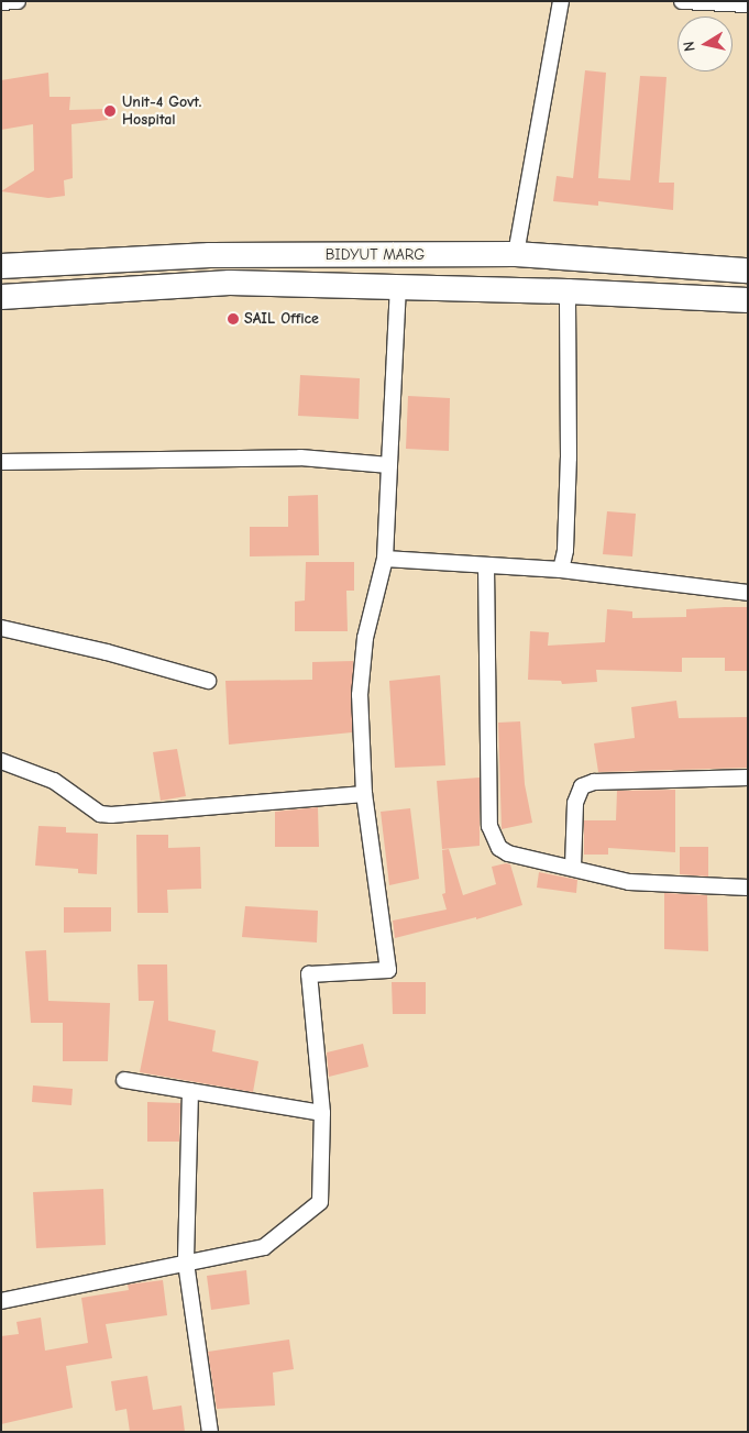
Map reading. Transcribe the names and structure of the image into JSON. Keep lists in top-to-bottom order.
{
  "streets": {
    "main road": ["BIDYUT MARG"]
  },
  "places": ["Unit-4 Govt. Hospital", "SAIL Office"],
  "north": "left"
}
